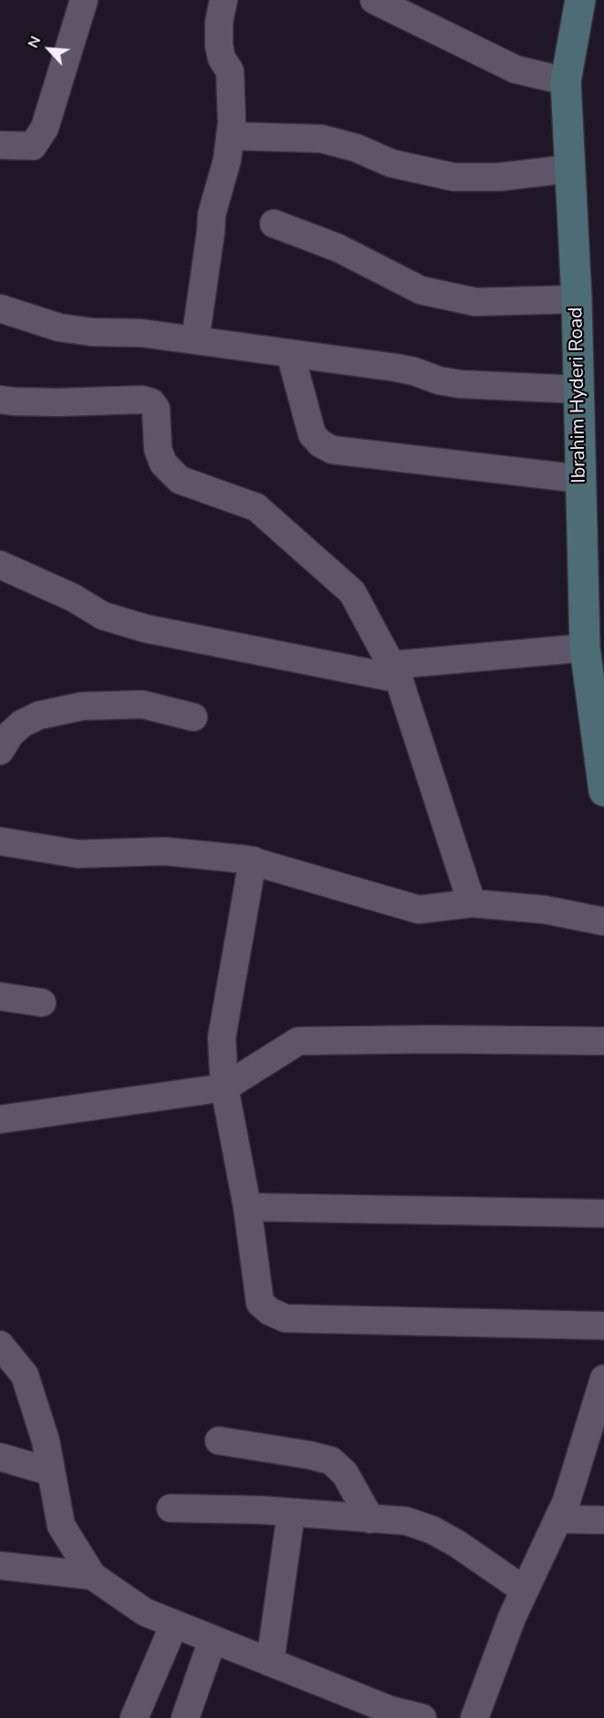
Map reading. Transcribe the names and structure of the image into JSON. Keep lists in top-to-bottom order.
{
  "streets": {
    "main road": ["Ibrahim Hyderi Road"]
  },
  "north": "top left"
}
